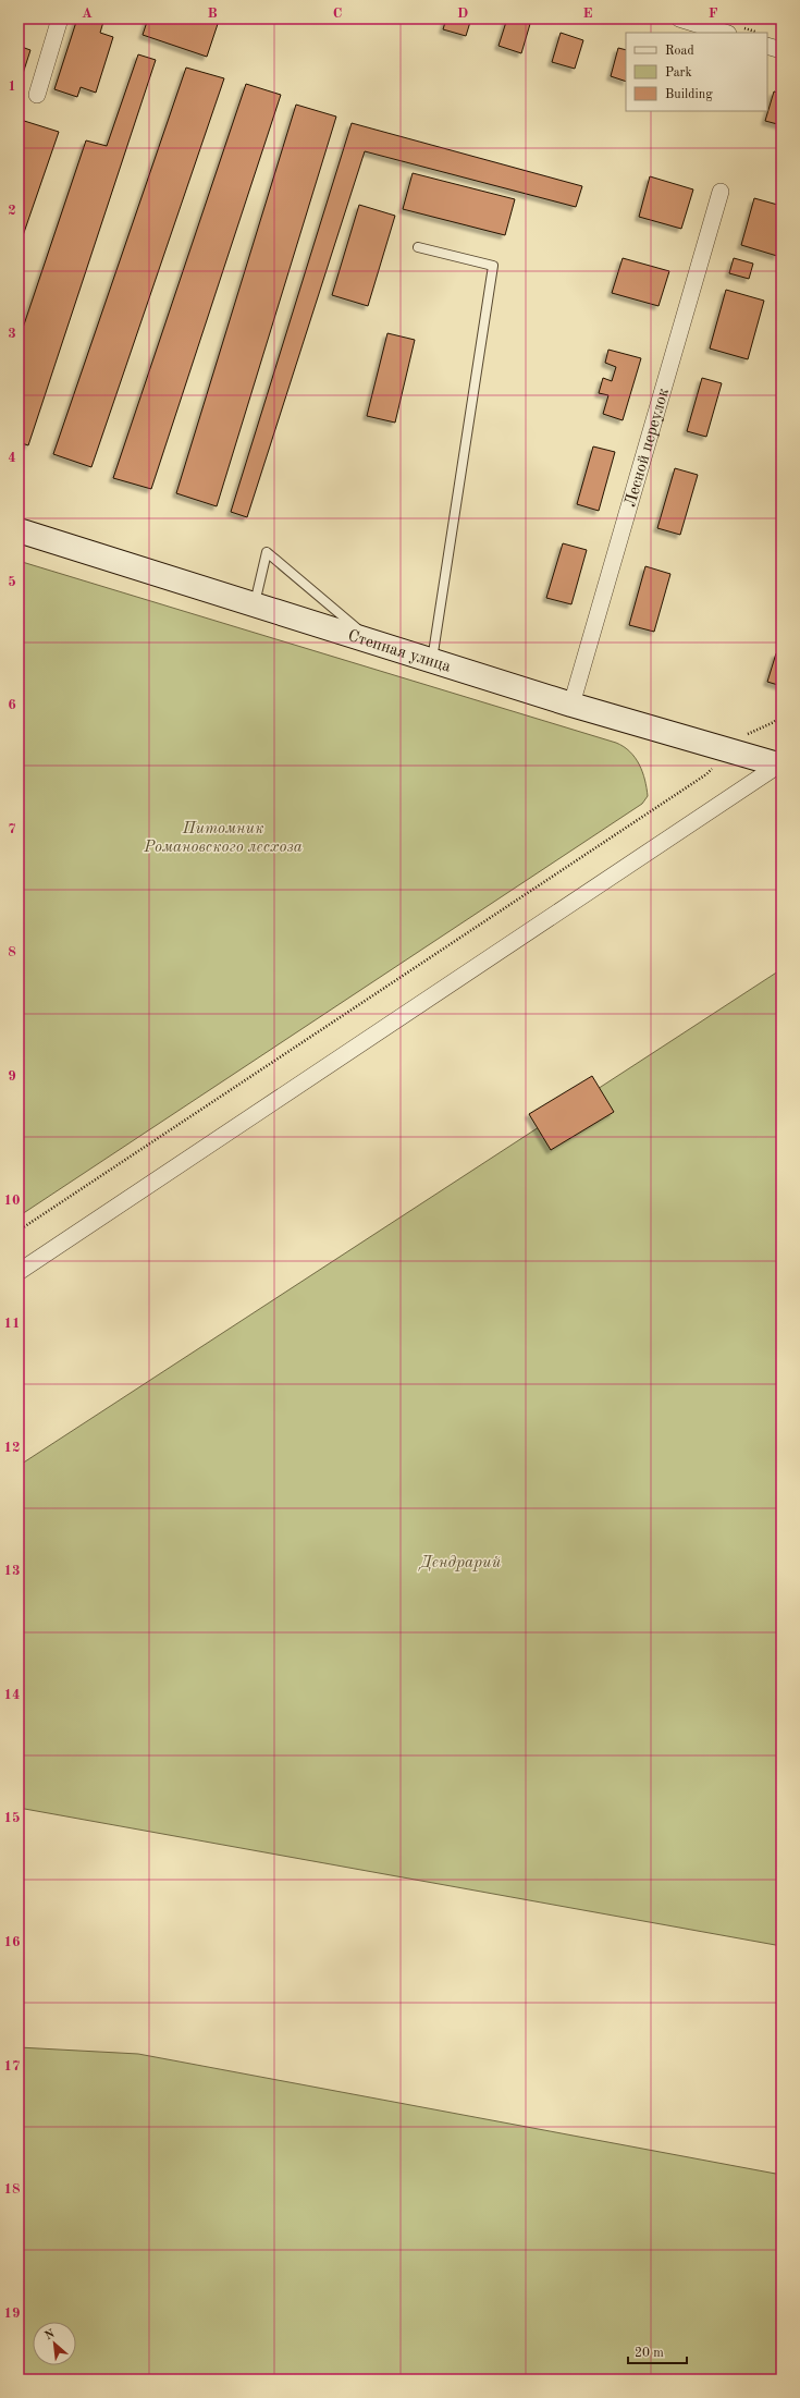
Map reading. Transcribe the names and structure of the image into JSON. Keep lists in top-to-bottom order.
{
  "streets": {
    "main road": ["Степная улица"],
    "street": ["Лесной переулок"]
  },
  "crossings": [
    ["Лесной переулок", "Степная улица"]
  ],
  "parks": ["Питомник Романовского лесхоза", "Дендрарий"],
  "legend": ["Road", "Park", "Building"],
  "scale_bar": "20 m",
  "north": "top left",
  "grid": {
    "columns": [
      "A",
      "B",
      "C",
      "D",
      "E",
      "F"
    ],
    "rows": [
      "1",
      "2",
      "3",
      "4",
      "5",
      "6",
      "7",
      "8",
      "9",
      "10",
      "11",
      "12",
      "13",
      "14",
      "15",
      "16",
      "17",
      "18",
      "19"
    ]
  }
}
